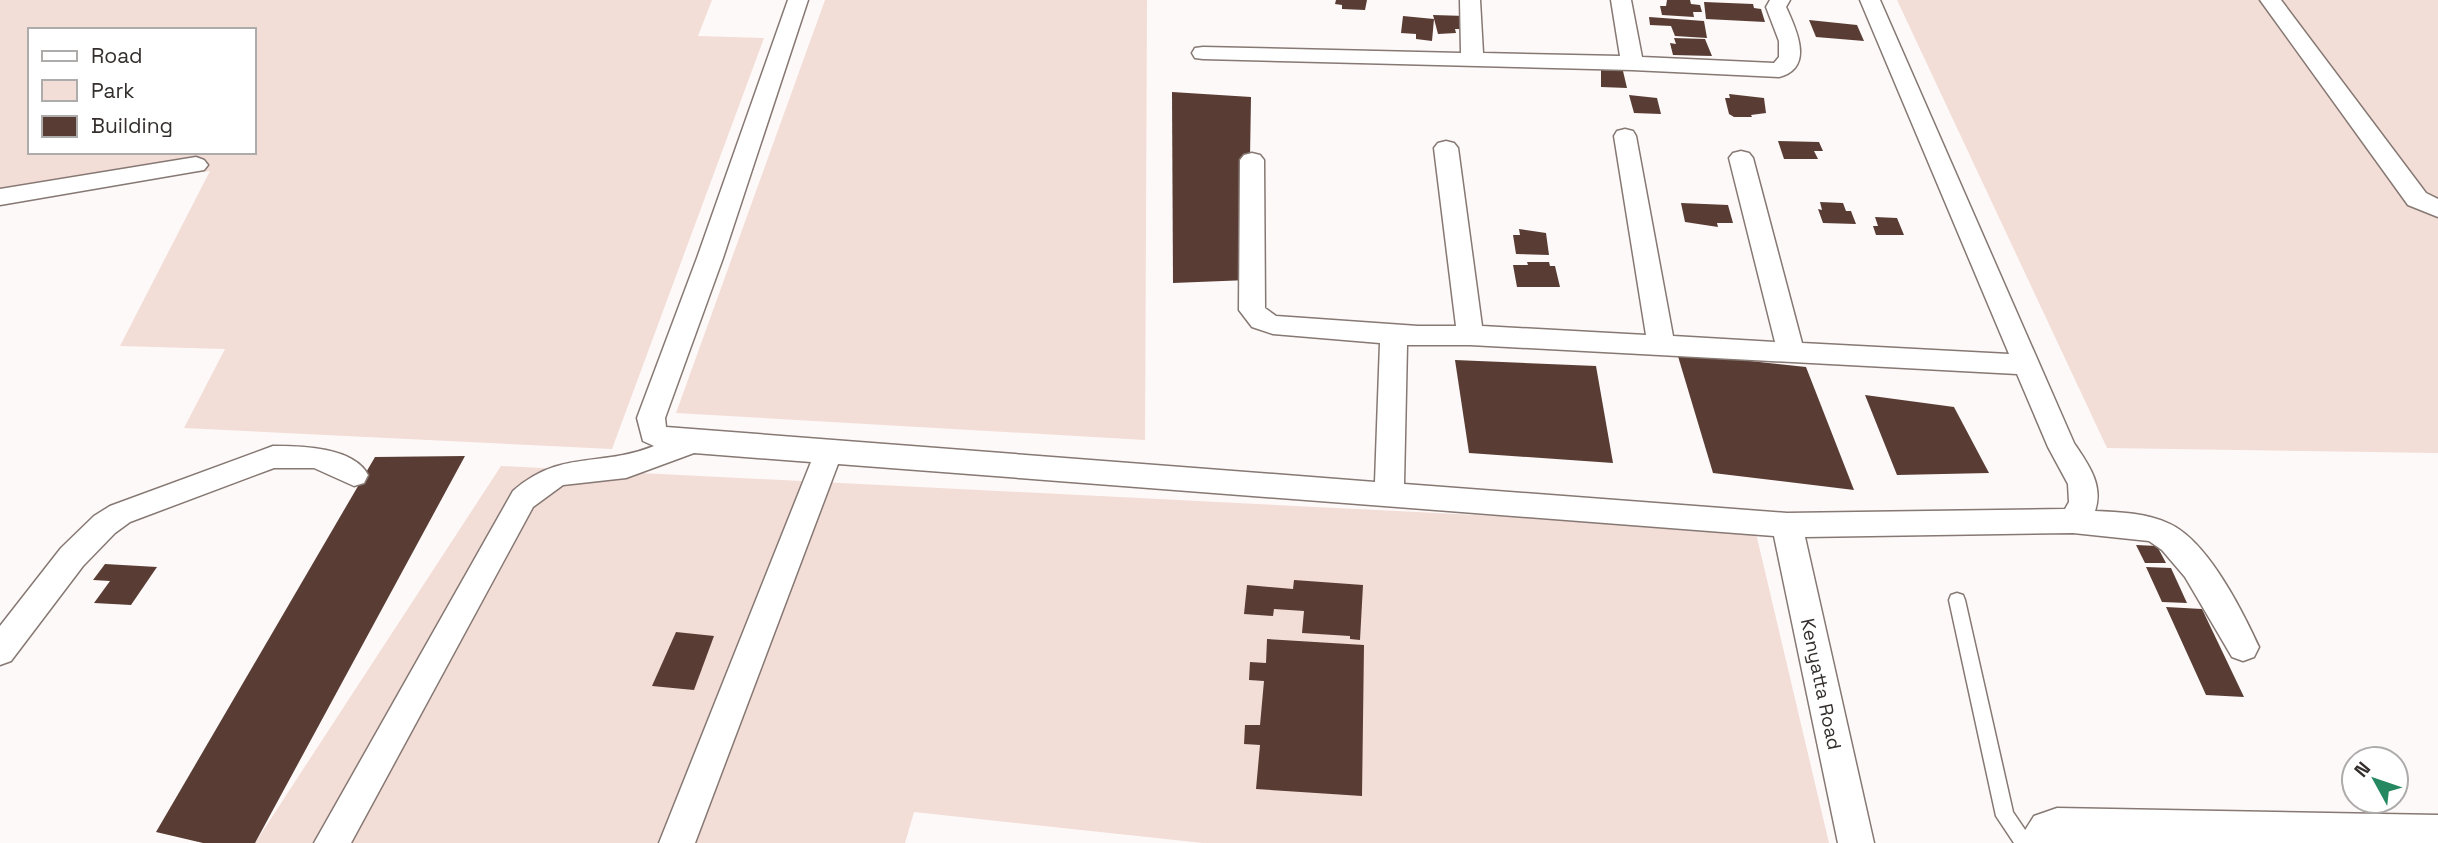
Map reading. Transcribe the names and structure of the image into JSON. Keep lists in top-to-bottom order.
{
  "streets": {
    "street": ["Kenyatta Road"]
  },
  "legend": ["Road", "Park", "Building"],
  "north": "top left"
}
